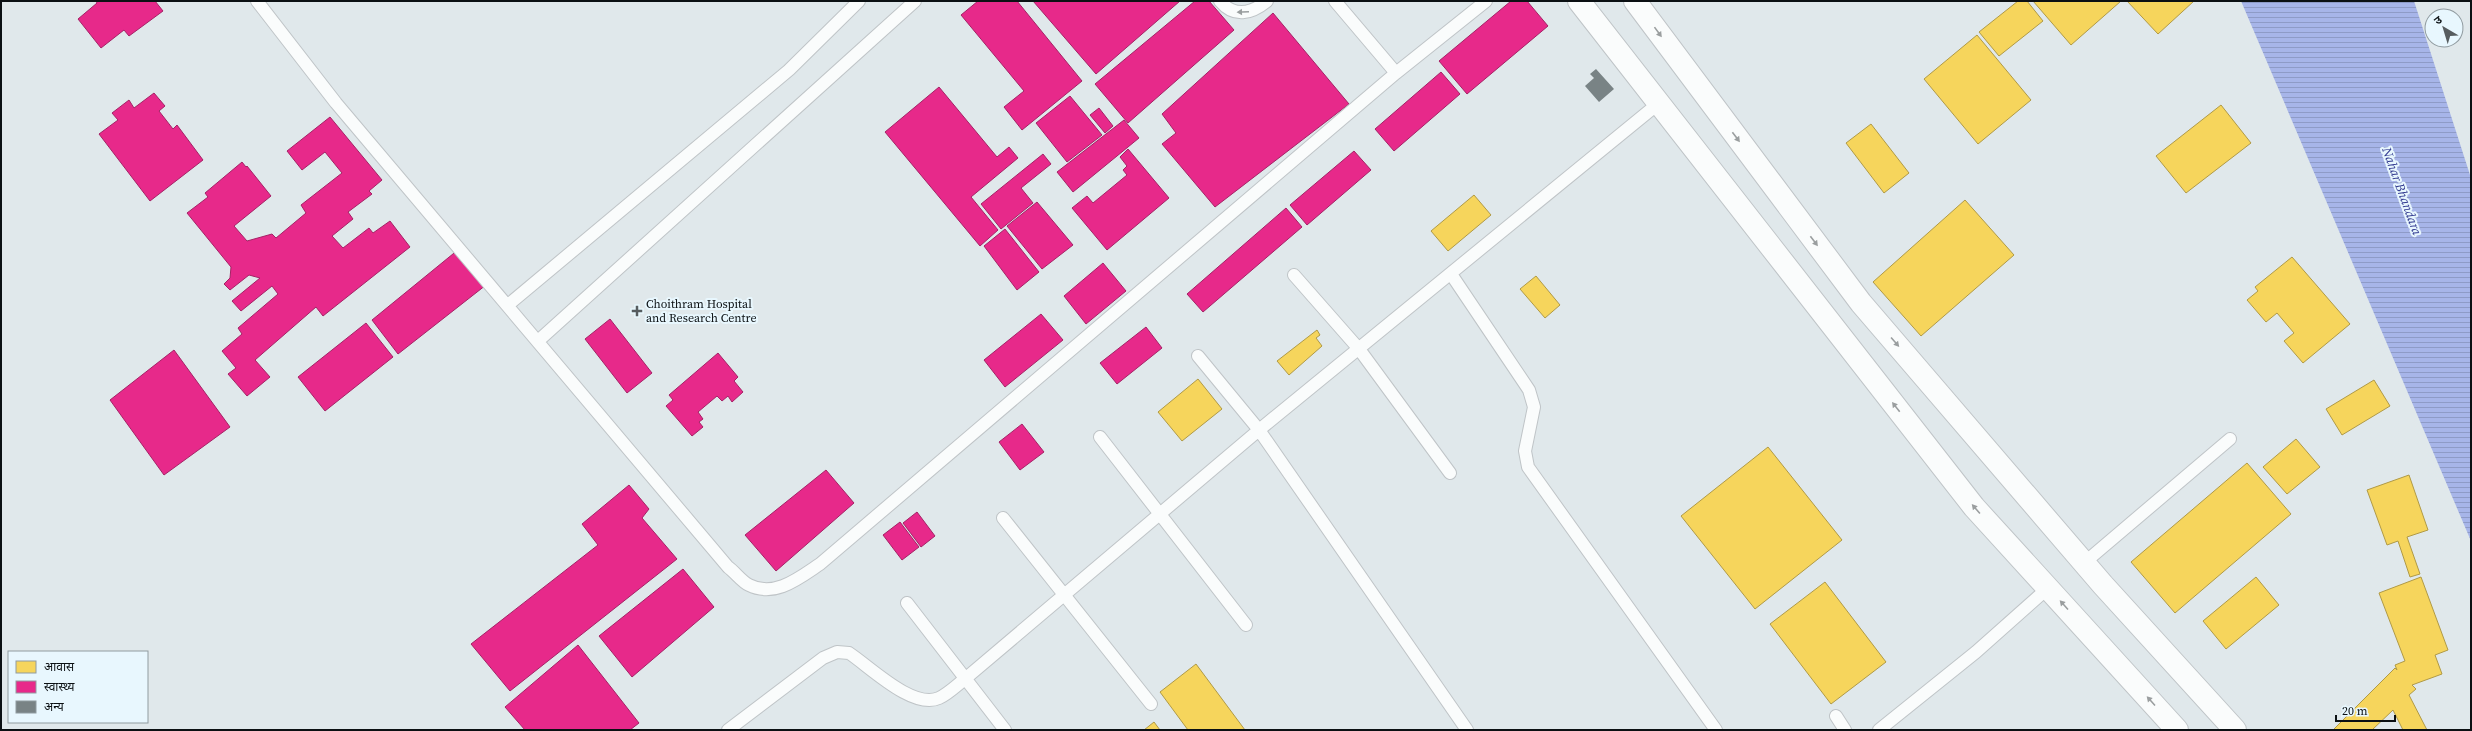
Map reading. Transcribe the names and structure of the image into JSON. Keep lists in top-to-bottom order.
{
  "water": ["Nahar Bhandara"],
  "places": {
    "health": ["Choithram Hospital and Research Centre"]
  },
  "legend": ["आवास", "स्वास्थ्य", "अन्य"],
  "scale_bar": "20 m",
  "north": "top left"
}
